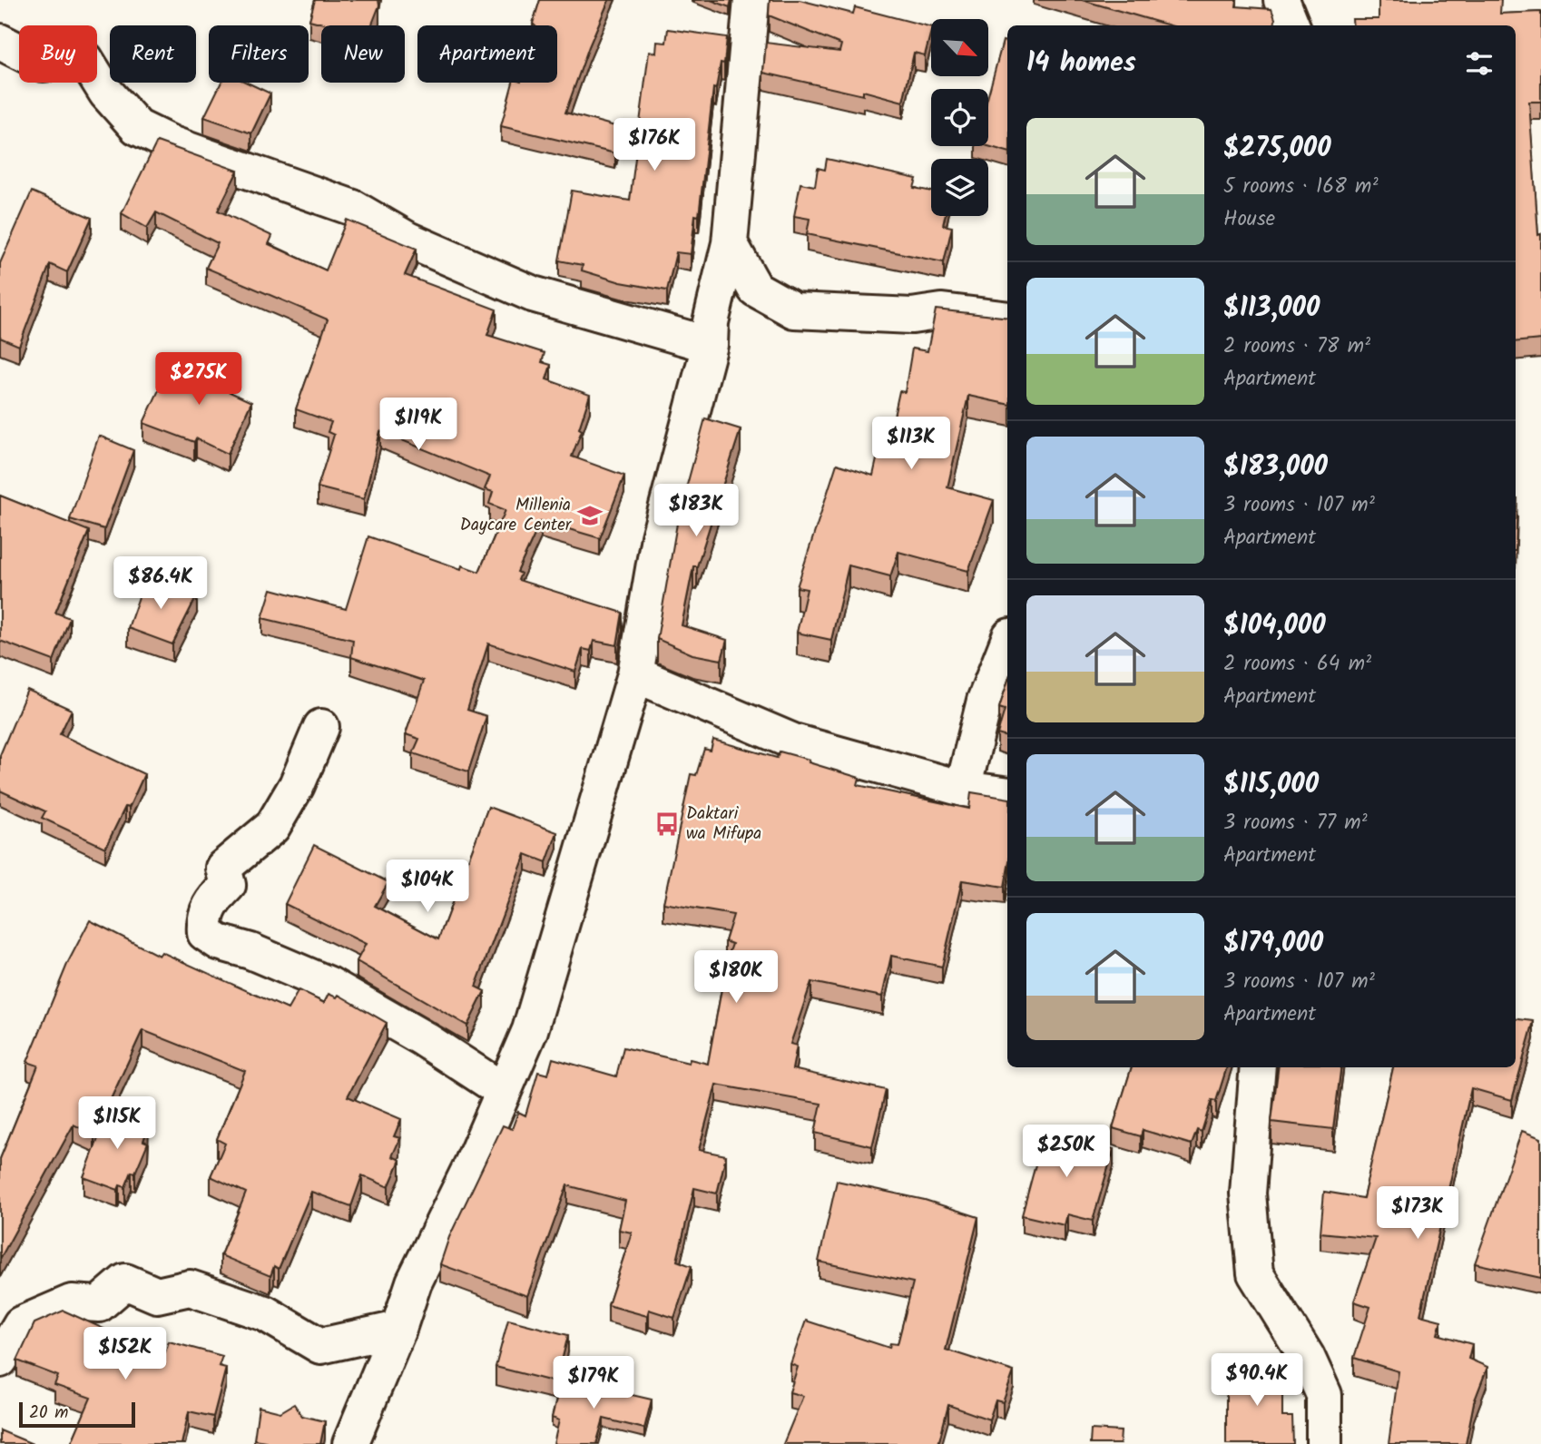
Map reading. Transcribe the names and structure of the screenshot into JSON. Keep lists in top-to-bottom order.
{
  "places": {
    "school or university": ["Millenia Daycare Center"],
    "bus stop": ["Daktari wa Mifupa"]
  },
  "scale_bar": "20 m",
  "north": "bottom right",
  "page": {
    "chip": [
      "Buy",
      "Rent",
      "Filters",
      "New",
      "Apartment"
    ],
    "heading": "14 homes",
    "list": [
      {
        "name": "$275,000",
        "note": "5 rooms · 168 m² · House"
      },
      {
        "name": "$113,000",
        "note": "2 rooms · 78 m² · Apartment"
      },
      {
        "name": "$183,000",
        "note": "3 rooms · 107 m² · Apartment"
      },
      {
        "name": "$104,000",
        "note": "2 rooms · 64 m² · Apartment"
      },
      {
        "name": "$115,000",
        "note": "3 rooms · 77 m² · Apartment"
      },
      {
        "name": "$179,000",
        "note": "3 rooms · 107 m² · Apartment"
      }
    ],
    "price": [
      "$176K",
      "$275K",
      "$119K",
      "$113K",
      "$183K",
      "$86.4K",
      "$104K",
      "$180K",
      "$115K",
      "$250K",
      "$173K",
      "$152K",
      "$90.4K",
      "$179K"
    ],
    "scale": "20 m"
  }
}
